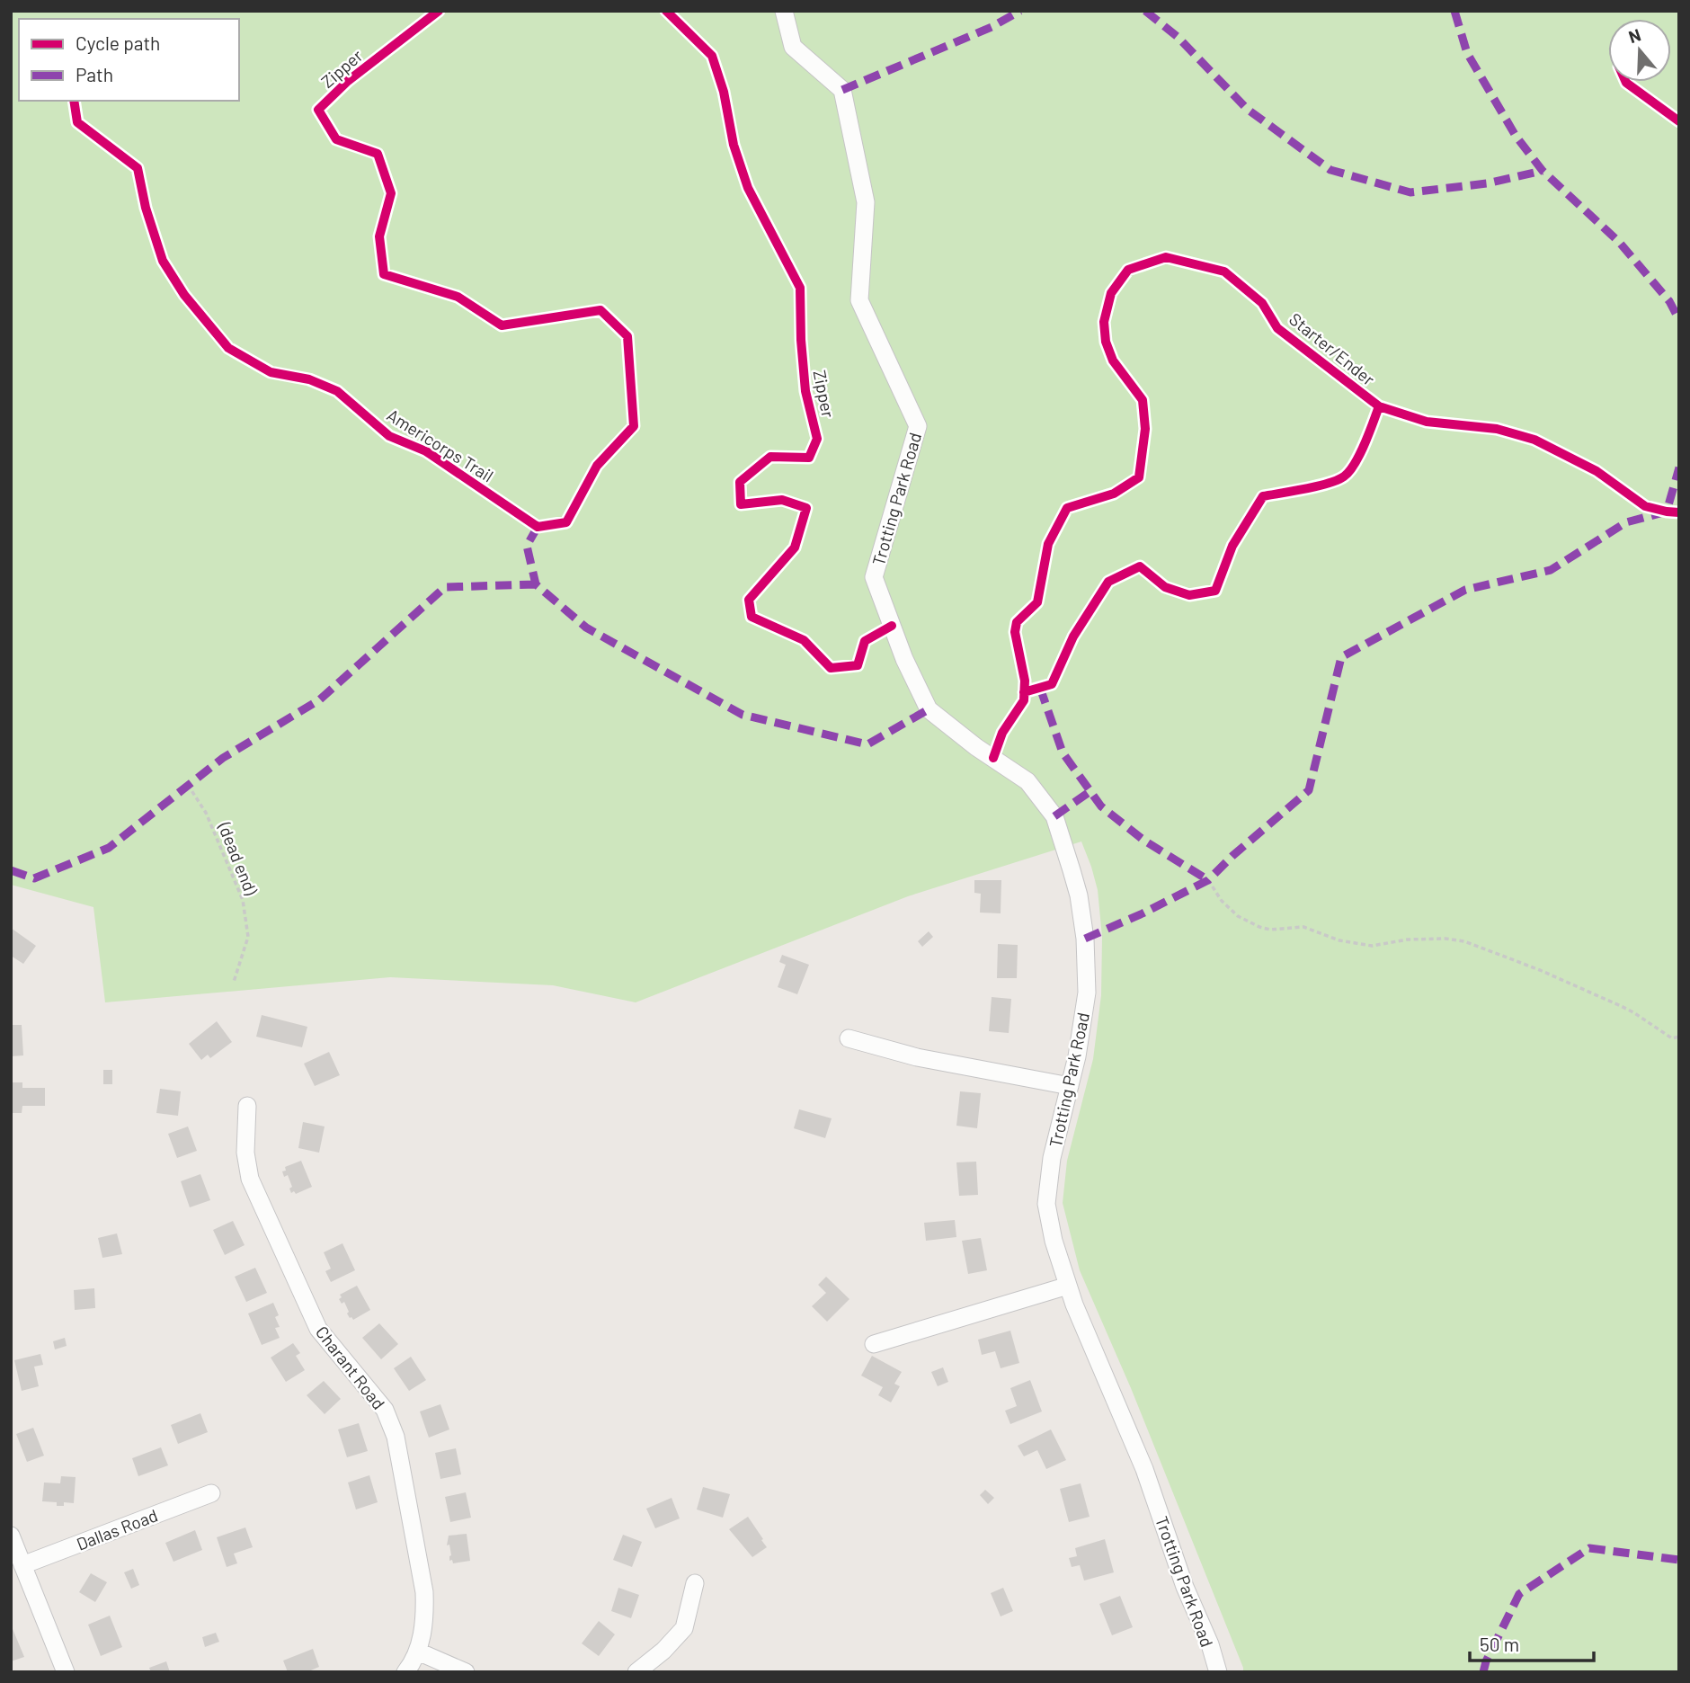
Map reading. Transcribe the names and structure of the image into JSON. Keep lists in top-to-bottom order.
{
  "streets": {
    "street": ["Trotting Park Road", "Charant Road", "Dallas Road"],
    "path": ["(dead end)"],
    "cycle path": ["Zipper", "Starter/Ender"]
  },
  "legend": ["Cycle path", "Path"],
  "scale_bar": "50 m",
  "north": "top"
}
